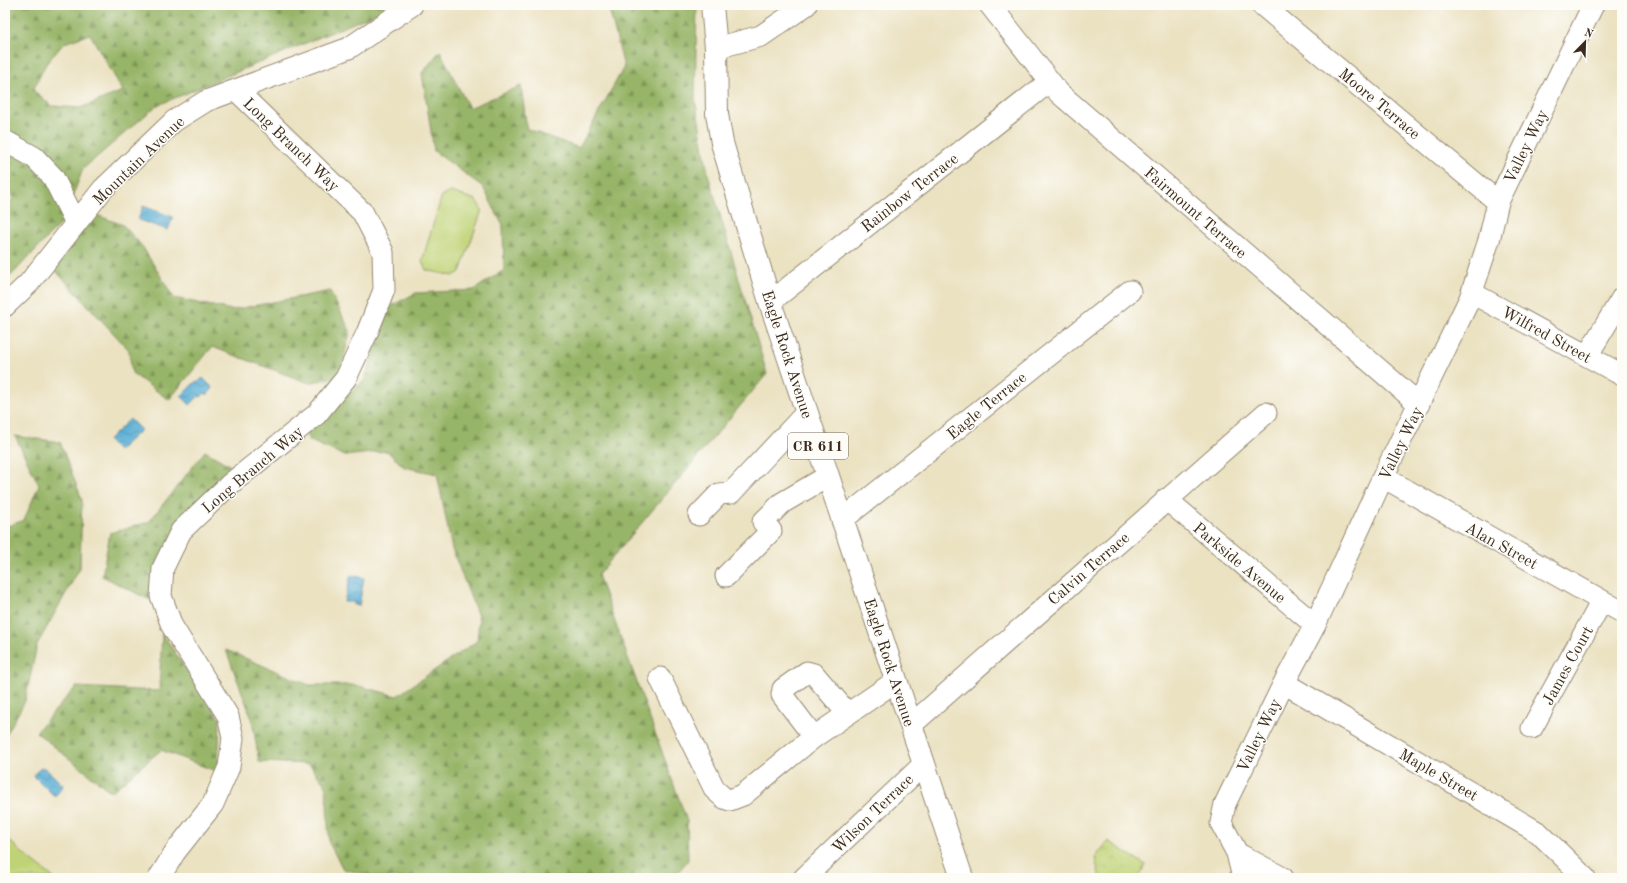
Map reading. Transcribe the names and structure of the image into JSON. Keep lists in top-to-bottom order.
{
  "streets": {
    "main road": ["Eagle Rock Avenue", "CR 611"],
    "street": [
      "Moore Terrace",
      "Long Branch Way",
      "Valley Way",
      "Mountain Avenue",
      "Rainbow Terrace",
      "Fairmount Terrace",
      "Wilfred Street",
      "Eagle Terrace",
      "Alan Street",
      "Parkside Avenue",
      "Calvin Terrace",
      "James Court",
      "Maple Street",
      "Wilson Terrace"
    ]
  },
  "crossings": [
    ["Moore Terrace", "Valley Way"],
    ["Long Branch Way", "Mountain Avenue"],
    ["Valley Way", "Fairmount Terrace"],
    ["Valley Way", "Wilfred Street"],
    ["Valley Way", "Alan Street"],
    ["Valley Way", "Parkside Avenue"],
    ["Valley Way", "Maple Street"],
    ["Rainbow Terrace", "Fairmount Terrace"],
    ["Rainbow Terrace", "Eagle Rock Avenue"],
    ["Eagle Rock Avenue", "Eagle Terrace"],
    ["Eagle Rock Avenue", "Calvin Terrace"],
    ["Eagle Rock Avenue", "Wilson Terrace"],
    ["Alan Street", "James Court"],
    ["Parkside Avenue", "Calvin Terrace"]
  ],
  "north": "top right"
}
